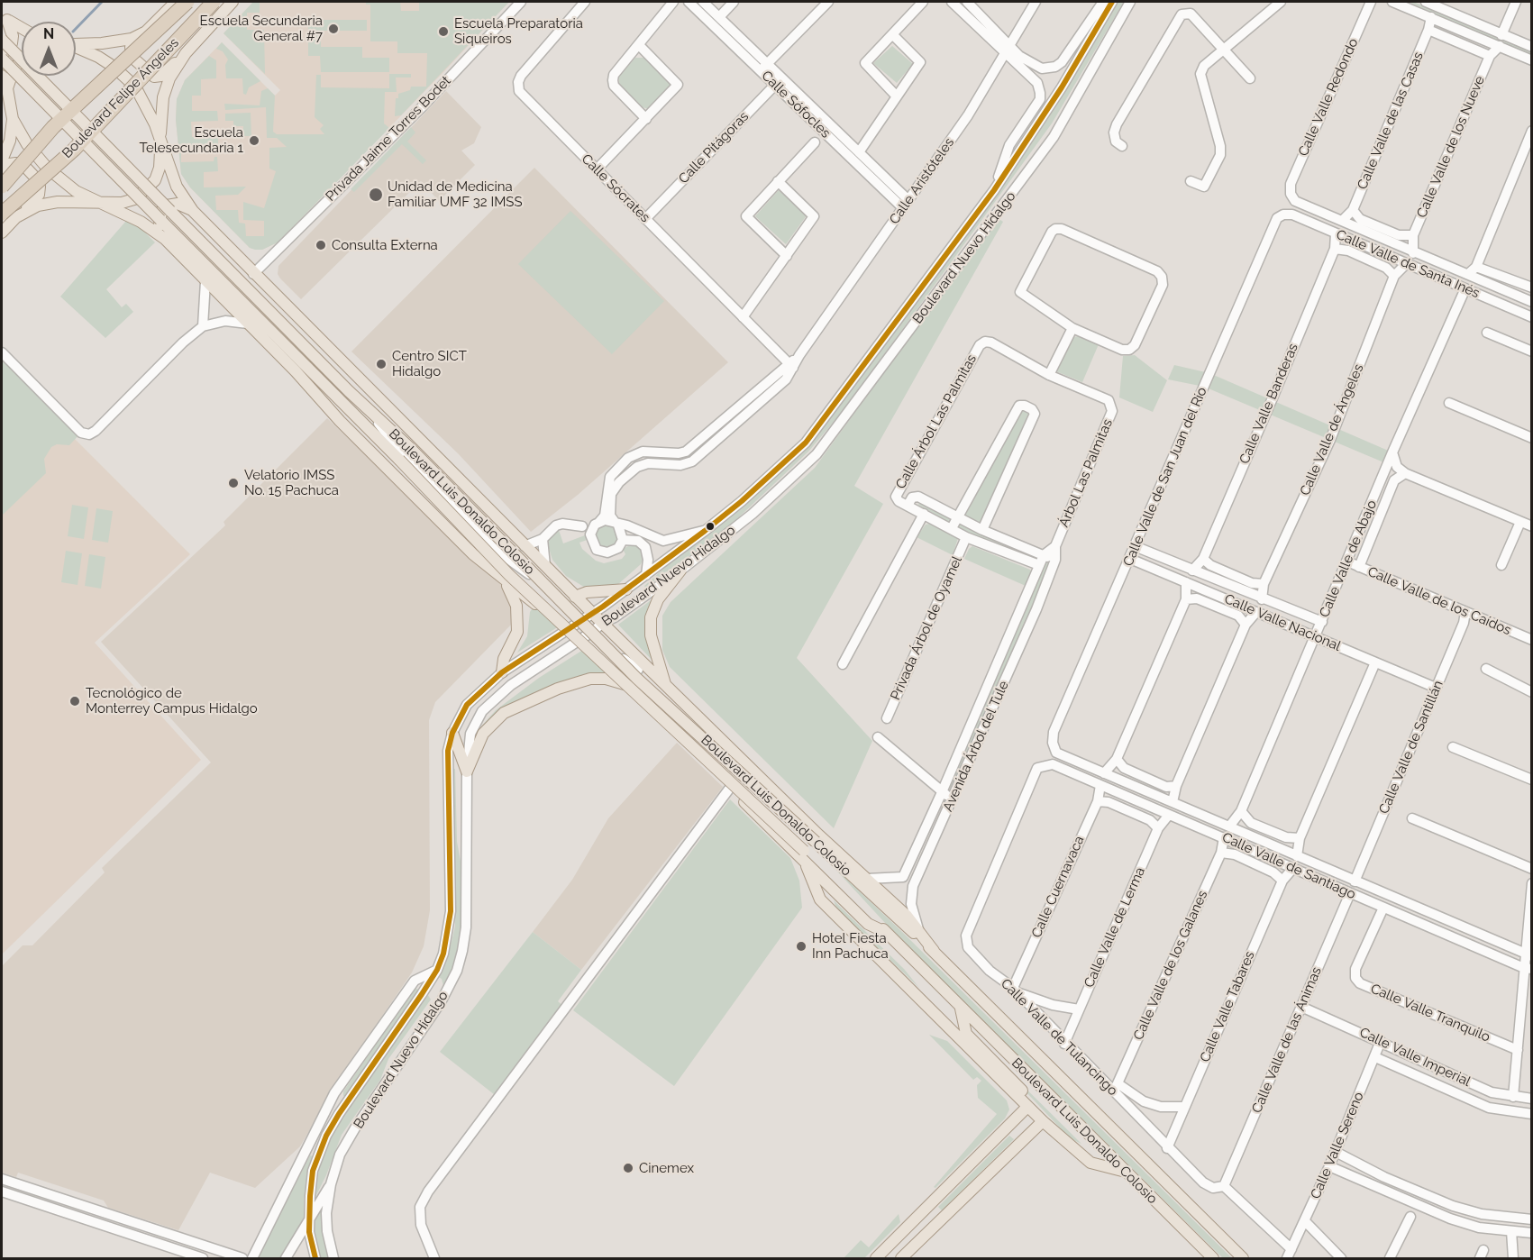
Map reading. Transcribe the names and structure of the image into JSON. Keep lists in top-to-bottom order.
{
  "streets": {
    "highway": ["Boulevard Felipe Ángeles"],
    "main road": ["Boulevard Luis Donaldo Colosio"],
    "street": [
      "Calle Valle Redondo",
      "Calle Sófocles",
      "Calle Valle de las Casas",
      "Privada Jaime Torres Bodet",
      "Calle Valle de los Nueve",
      "Calle Pitágoras",
      "Calle Aristóteles",
      "Calle Sócrates",
      "Boulevard Nuevo Hidalgo",
      "Calle Valle de Santa Inés",
      "Calle Valle Banderas",
      "Calle Árbol Las Palmitas",
      "Calle Valle de Ángeles",
      "Árbol Las Palmitas",
      "Calle Valle de San Juan del Río",
      "Calle Valle de Abajo",
      "Calle Valle de los Caídos",
      "Calle Valle Nacional",
      "Privada Árbol de Oyamel",
      "Avenida Árbol del Tule",
      "Calle Valle de Santillán",
      "Calle Valle de Santiago",
      "Calle Cuernavaca",
      "Calle Valle de Lerma",
      "Calle Valle de los Galanes",
      "Calle Valle Tabares",
      "Calle Valle Tranquilo",
      "Calle Valle de Tulancingo",
      "Calle Valle de las Ánimas",
      "Calle Valle Imperial",
      "Calle Valle Sereno"
    ]
  },
  "crossings": [
    ["Calle Valle Redondo", "Calle Valle de Santa Inés"],
    ["Calle Sófocles", "Calle Pitágoras"],
    ["Calle Sófocles", "Calle Aristóteles"],
    ["Calle Valle de las Casas", "Calle Valle de Santa Inés"],
    ["Privada Jaime Torres Bodet", "Boulevard Luis Donaldo Colosio"],
    ["Calle Valle de los Nueve", "Calle Valle de Santa Inés"],
    ["Calle Pitágoras", "Calle Sócrates"],
    ["Calle Aristóteles", "Calle Sócrates"],
    ["Boulevard Nuevo Hidalgo", "Boulevard Luis Donaldo Colosio"],
    ["Calle Valle de Santa Inés", "Calle Valle Banderas"],
    ["Calle Valle de Santa Inés", "Calle Valle de Ángeles"],
    ["Calle Valle de Santa Inés", "Calle Valle de San Juan del Río"],
    ["Calle Valle de Santa Inés", "Calle Valle de Abajo"],
    ["Calle Valle Banderas", "Calle Valle Nacional"],
    ["Calle Árbol Las Palmitas", "Árbol Las Palmitas"],
    ["Calle Valle de Ángeles", "Calle Valle Nacional"],
    ["Árbol Las Palmitas", "Avenida Árbol del Tule"],
    ["Calle Valle de San Juan del Río", "Calle Valle Nacional"],
    ["Calle Valle de San Juan del Río", "Calle Valle de Santiago"],
    ["Boulevard Luis Donaldo Colosio", "Avenida Árbol del Tule"],
    ["Calle Valle de Abajo", "Calle Valle de los Caídos"],
    ["Calle Valle de Abajo", "Calle Valle Nacional"],
    ["Calle Valle de Abajo", "Calle Valle de Santiago"],
    ["Calle Valle de los Caídos", "Calle Valle de Santillán"],
    ["Calle Valle Nacional", "Calle Valle de Santillán"],
    ["Calle Valle de Santillán", "Calle Valle de Santiago"],
    ["Calle Valle de Santiago", "Calle Cuernavaca"],
    ["Calle Valle de Santiago", "Calle Valle de Lerma"],
    ["Calle Valle de Santiago", "Calle Valle de los Galanes"],
    ["Calle Valle de Santiago", "Calle Valle Tabares"],
    ["Calle Valle de Santiago", "Calle Valle Tranquilo"],
    ["Calle Valle de Santiago", "Calle Valle de Tulancingo"],
    ["Calle Valle de Santiago", "Calle Valle de las Ánimas"],
    ["Calle Cuernavaca", "Calle Valle de Tulancingo"],
    ["Calle Valle de Lerma", "Calle Valle de Tulancingo"],
    ["Calle Valle de los Galanes", "Calle Valle de Tulancingo"],
    ["Calle Valle Tabares", "Calle Valle de Tulancingo"],
    ["Calle Valle de Tulancingo", "Calle Valle de las Ánimas"],
    ["Calle Valle de Tulancingo", "Calle Valle Sereno"],
    ["Calle Valle de las Ánimas", "Calle Valle Imperial"],
    ["Calle Valle Imperial", "Calle Valle Sereno"]
  ],
  "places": [
    "Escuela Secundaria General #7",
    "Escuela Preparatoria Siqueiros",
    "Escuela Telesecundaria 1",
    "Unidad de Medicina Familiar UMF 32 IMSS",
    "Consulta Externa",
    "Centro SICT Hidalgo",
    "Velatorio IMSS No. 15 Pachuca",
    "Tecnológico de Monterrey Campus Hidalgo",
    "Hotel Fiesta Inn Pachuca",
    "Cinemex"
  ],
  "north": "top"
}
